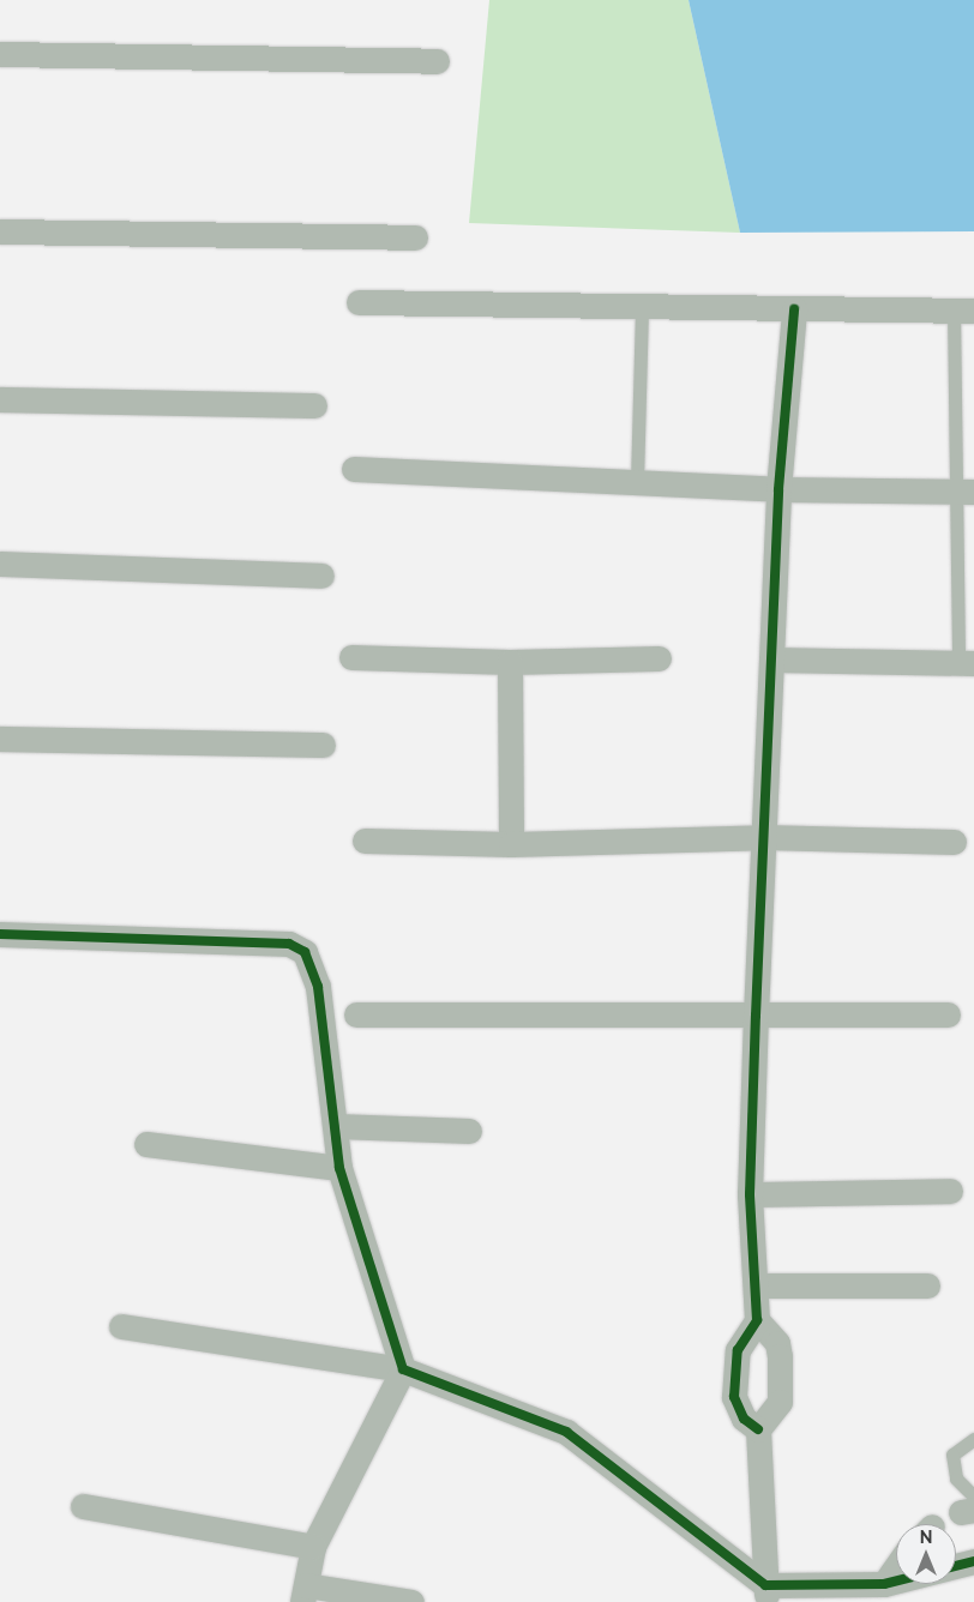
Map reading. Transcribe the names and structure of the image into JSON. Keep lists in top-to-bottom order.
{
  "north": "top"
}
